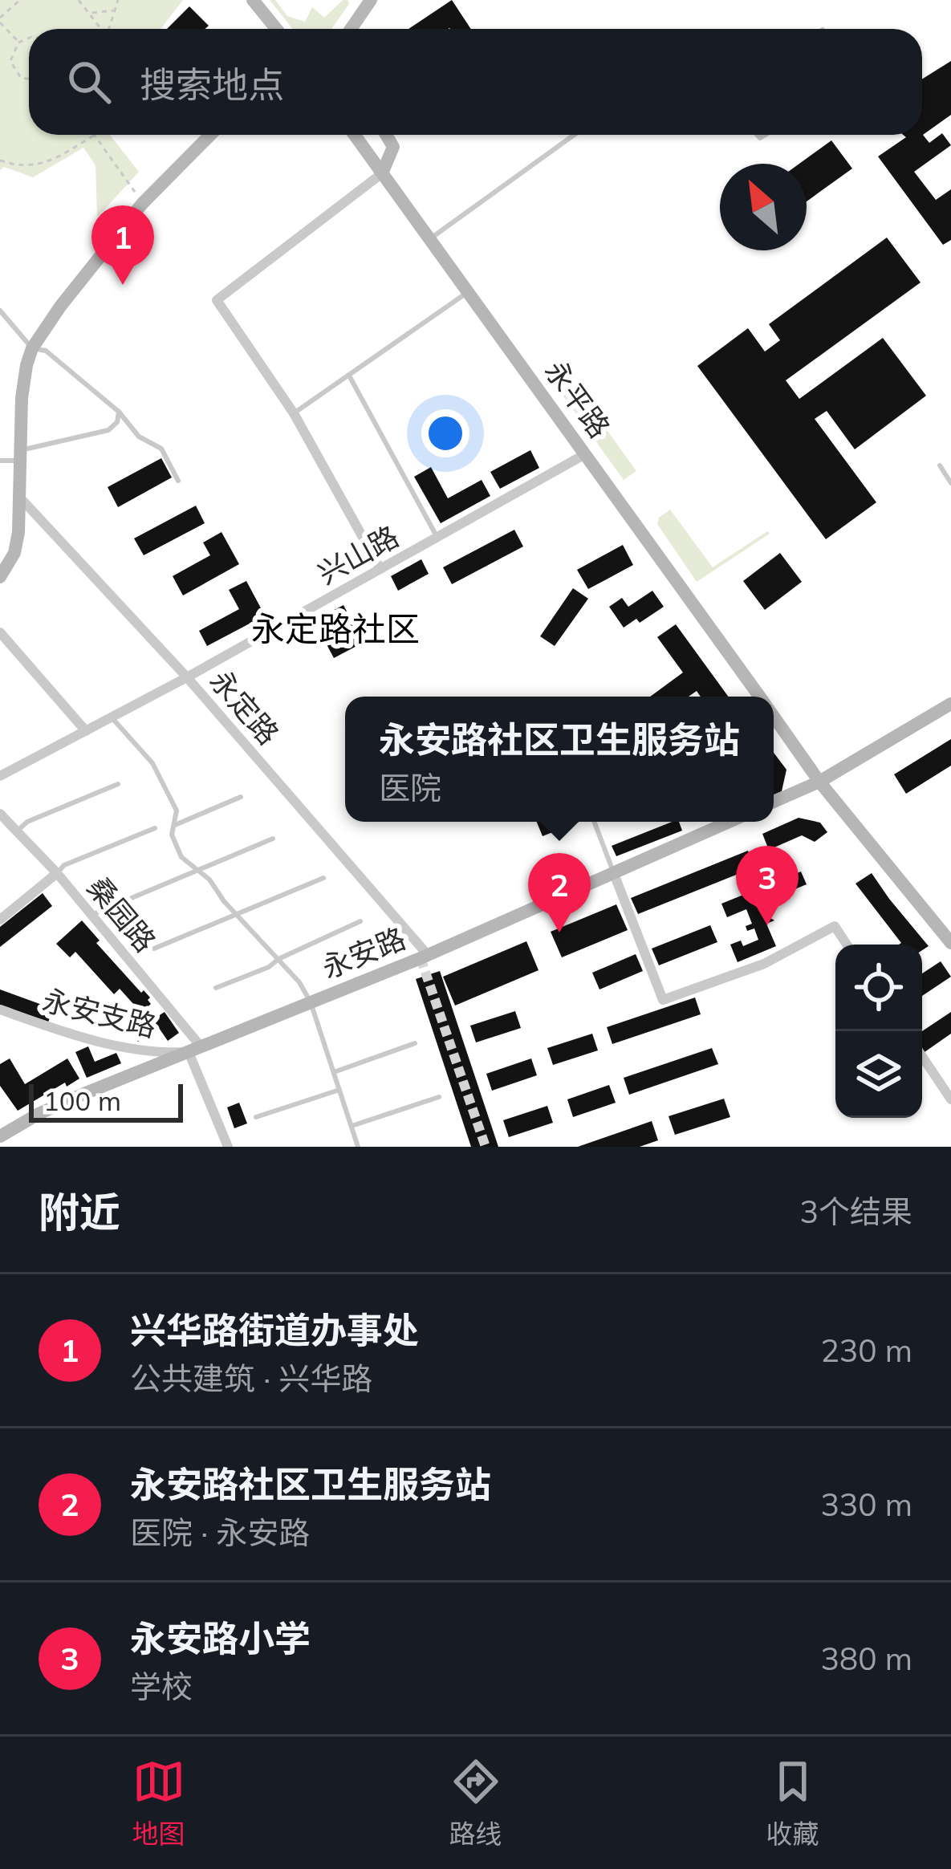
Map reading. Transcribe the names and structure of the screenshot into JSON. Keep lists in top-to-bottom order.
{
  "streets": {
    "street": [
      "永平路",
      "兴山路",
      "永定路",
      "桑园路",
      "永安路",
      "永安支路"
    ]
  },
  "crossings": [
    ["永平路", "兴山路"],
    ["兴山路", "永定路"],
    ["永定路", "永安路"],
    ["桑园路", "永安路"],
    ["桑园路", "永安支路"],
    ["永安路", "永安支路"]
  ],
  "districts": ["永定路社区"],
  "scale_bar": "100 m",
  "north": "top left",
  "page": {
    "search": "搜索地点",
    "pins": ["1", "3", "2"],
    "popup": ["永安路社区卫生服务站", "医院"],
    "scale": "100 m",
    "heading": ["附近", "3个结果"],
    "list": [
      {
        "mark": "1",
        "name": "兴华路街道办事处",
        "note": "公共建筑 · 兴华路",
        "value": "230 m"
      },
      {
        "mark": "2",
        "name": "永安路社区卫生服务站",
        "note": "医院 · 永安路",
        "value": "330 m"
      },
      {
        "mark": "3",
        "name": "永安路小学",
        "note": "学校",
        "value": "380 m"
      }
    ],
    "nav": ["地图", "路线", "收藏"]
  }
}
